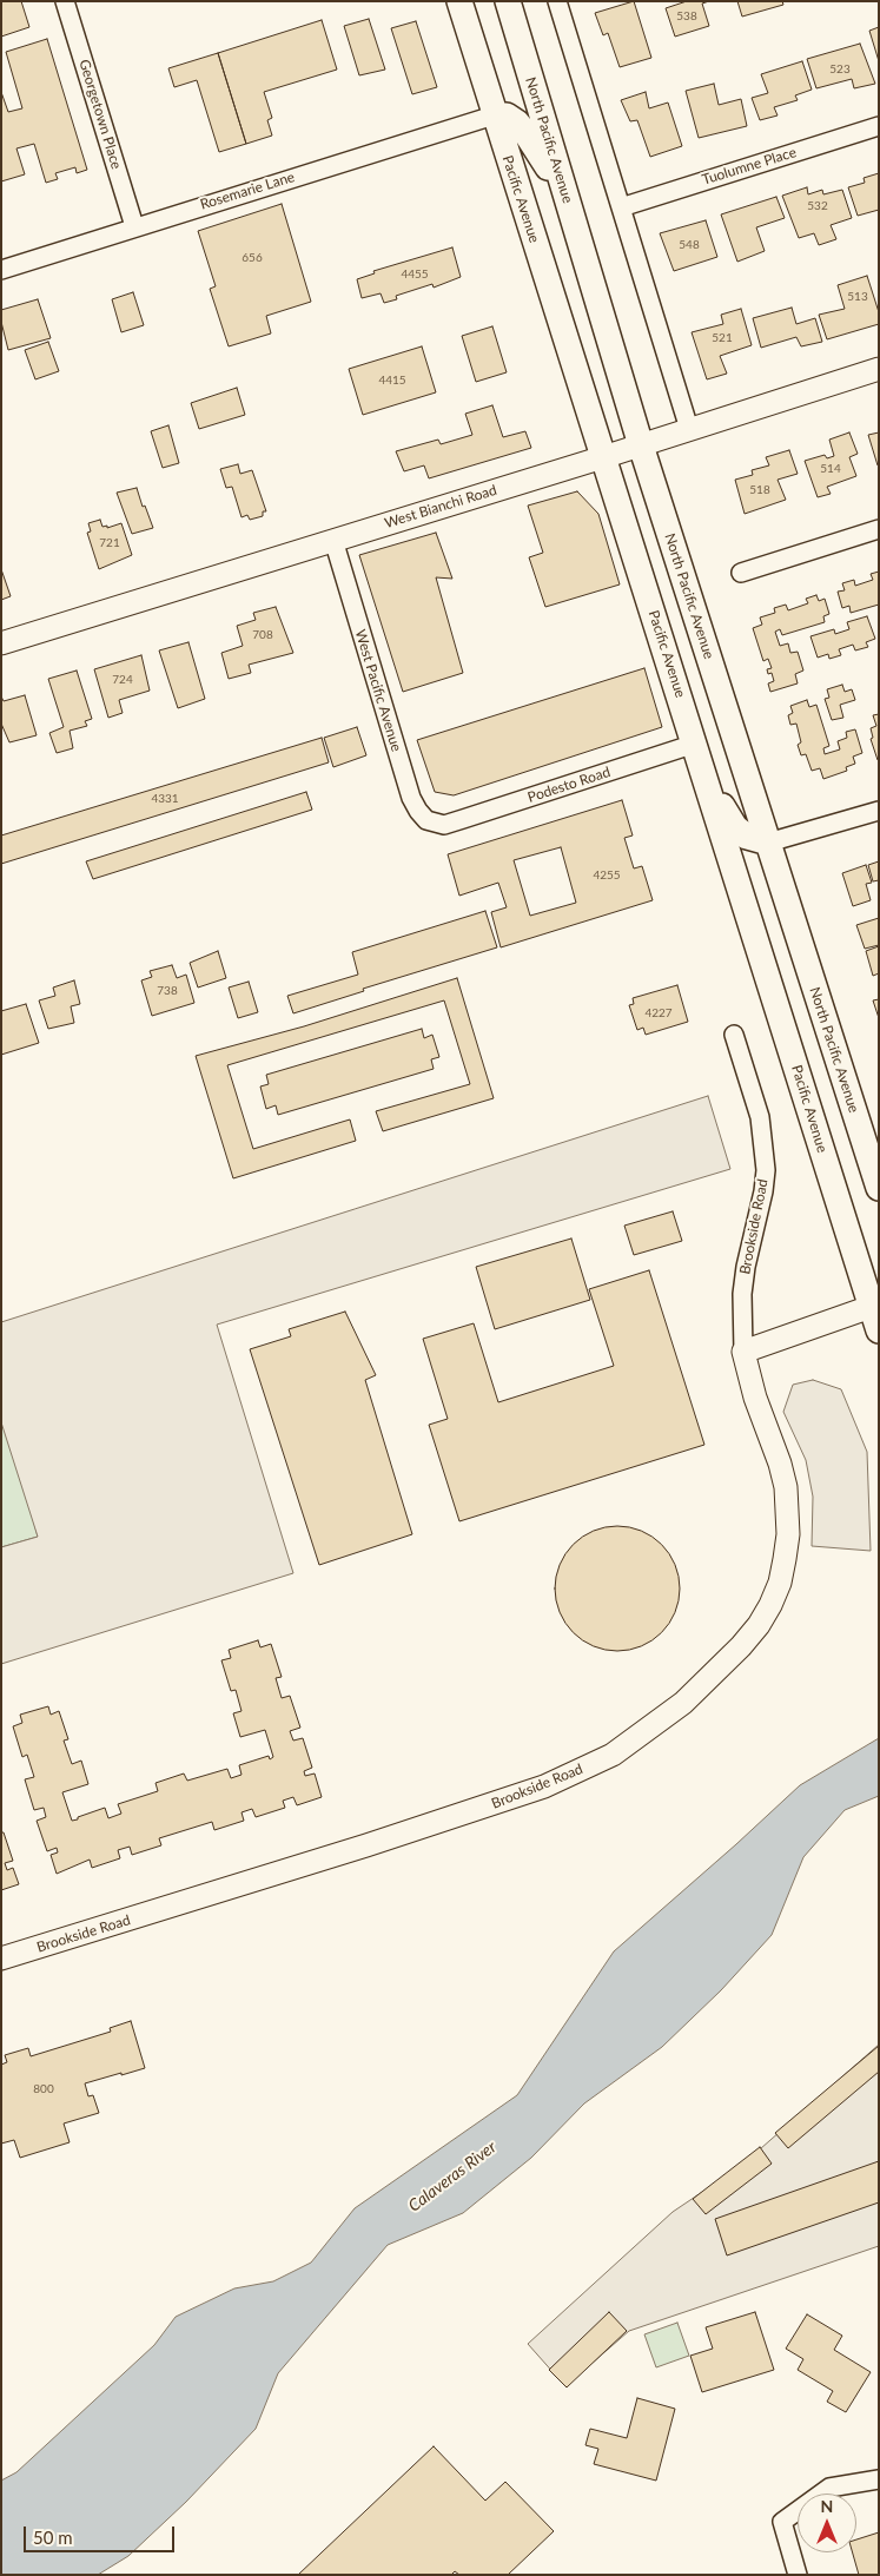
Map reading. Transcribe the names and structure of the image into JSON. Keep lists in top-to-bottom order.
{
  "streets": {
    "main road": ["North Pacific Avenue", "Pacific Avenue"],
    "street": [
      "Georgetown Place",
      "Tuolumne Place",
      "Rosemarie Lane",
      "West Bianchi Road",
      "West Pacific Avenue",
      "Podesto Road",
      "Brookside Road"
    ]
  },
  "crossings": [
    ["Georgetown Place", "Rosemarie Lane"],
    ["North Pacific Avenue", "West Bianchi Road"],
    ["Rosemarie Lane", "Pacific Avenue"],
    ["Pacific Avenue", "West Bianchi Road"],
    ["Pacific Avenue", "Podesto Road"],
    ["West Bianchi Road", "West Pacific Avenue"],
    ["West Pacific Avenue", "Podesto Road"]
  ],
  "water": ["Calaveras River"],
  "house_numbers": [
    "538",
    "523",
    "532",
    "548",
    "656",
    "4455",
    "513",
    "521",
    "4415",
    "514",
    "518",
    "721",
    "708",
    "724",
    "4331",
    "4255",
    "738",
    "4227",
    "800"
  ],
  "scale_bar": "50 m",
  "north": "top"
}
